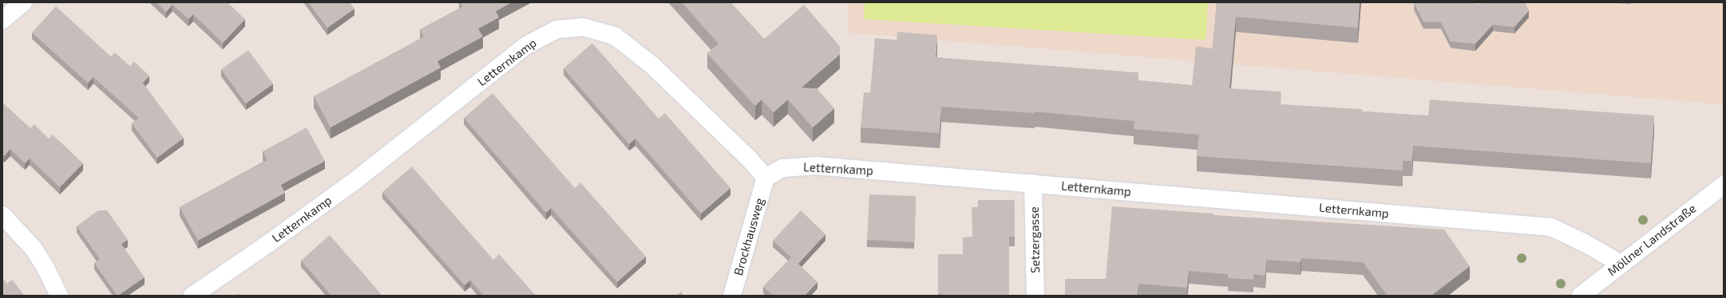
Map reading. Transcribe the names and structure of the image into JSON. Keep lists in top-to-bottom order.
{
  "streets": {
    "street": [
      "Letternkamp",
      "Brockhausweg",
      "Setzergasse",
      "Möllner Landstraße"
    ]
  },
  "crossings": [
    ["Letternkamp", "Brockhausweg"],
    ["Letternkamp", "Setzergasse"],
    ["Letternkamp", "Möllner Landstraße"]
  ]
}
